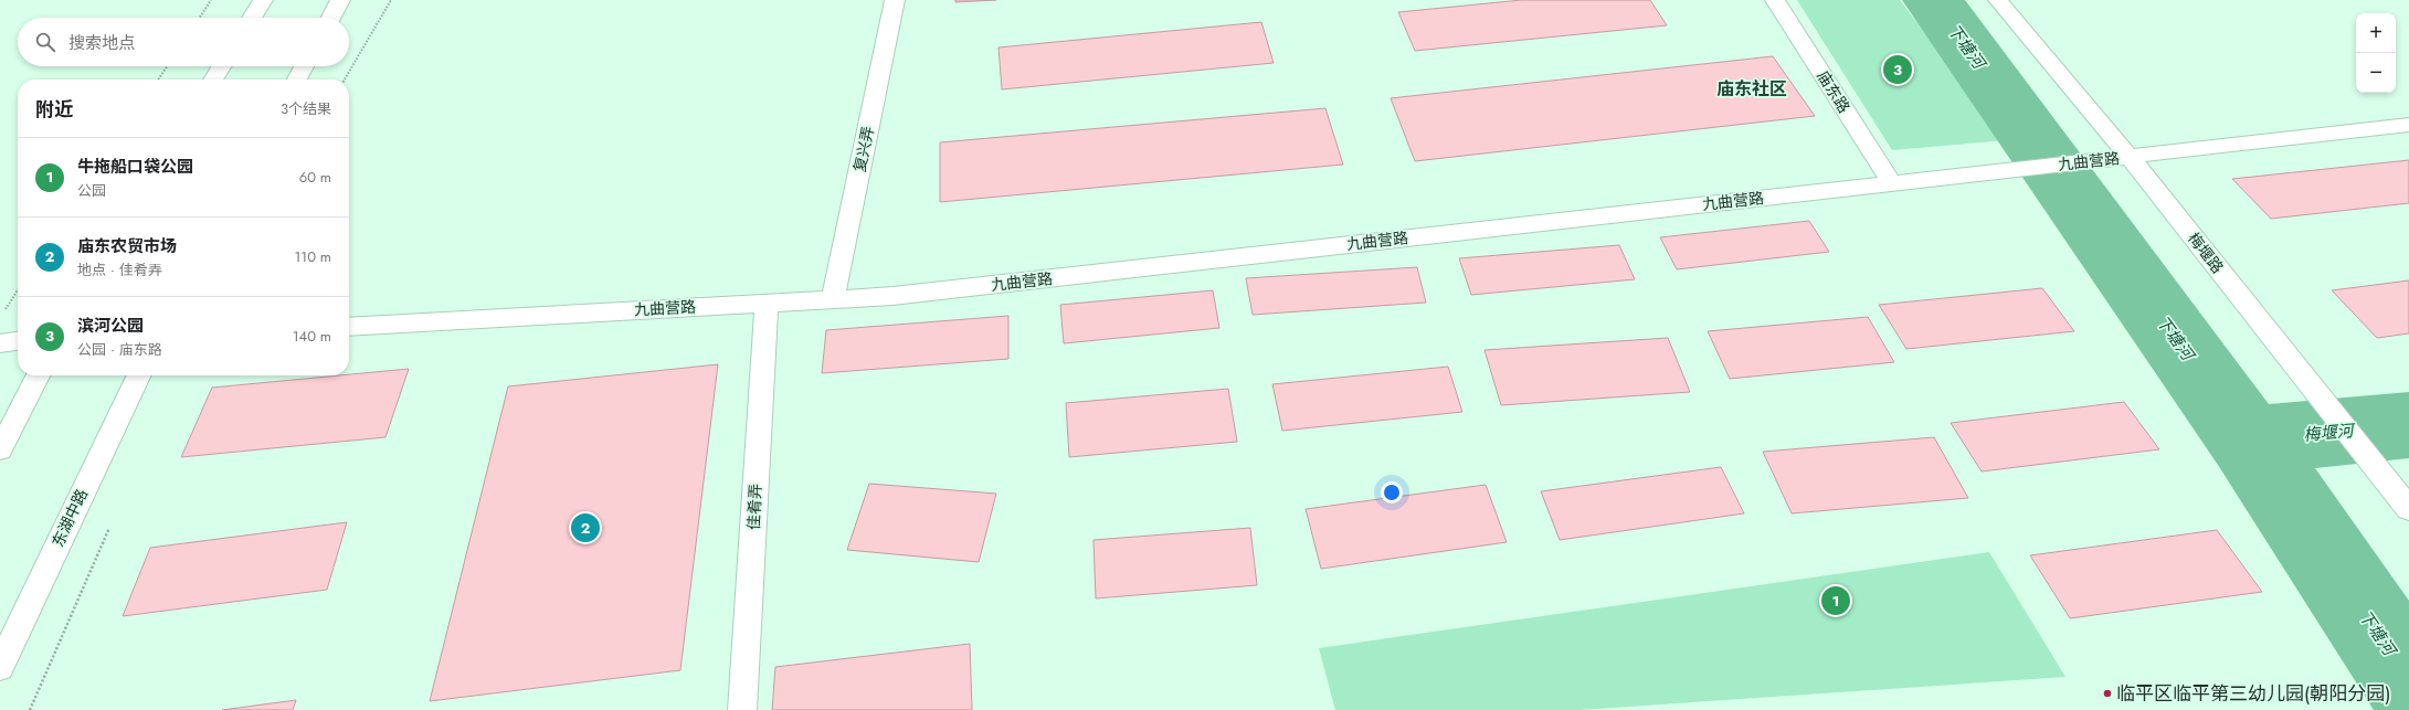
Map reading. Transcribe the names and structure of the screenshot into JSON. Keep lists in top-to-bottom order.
{
  "streets": {
    "street": [
      "庙东路",
      "复兴弄",
      "九曲营路",
      "梅堰路",
      "佳肴弄",
      "东湖中路"
    ]
  },
  "crossings": [
    ["庙东路", "九曲营路"],
    ["复兴弄", "九曲营路"],
    ["九曲营路", "梅堰路"],
    ["九曲营路", "佳肴弄"]
  ],
  "districts": ["庙东社区"],
  "water": ["下塘河", "梅堰河"],
  "places": ["临平区临平第三幼儿园(朝阳分园)"],
  "page": {
    "map_buttons": ["+", "−"],
    "search": "搜索地点",
    "pins": ["3", "2", "1"],
    "heading": ["附近", "3个结果"],
    "list": [
      {
        "mark": "1",
        "name": "牛拖船口袋公园",
        "note": "公园",
        "value": "60 m"
      },
      {
        "mark": "2",
        "name": "庙东农贸市场",
        "note": "地点 · 佳肴弄",
        "value": "110 m"
      },
      {
        "mark": "3",
        "name": "滨河公园",
        "note": "公园 · 庙东路",
        "value": "140 m"
      }
    ]
  }
}
